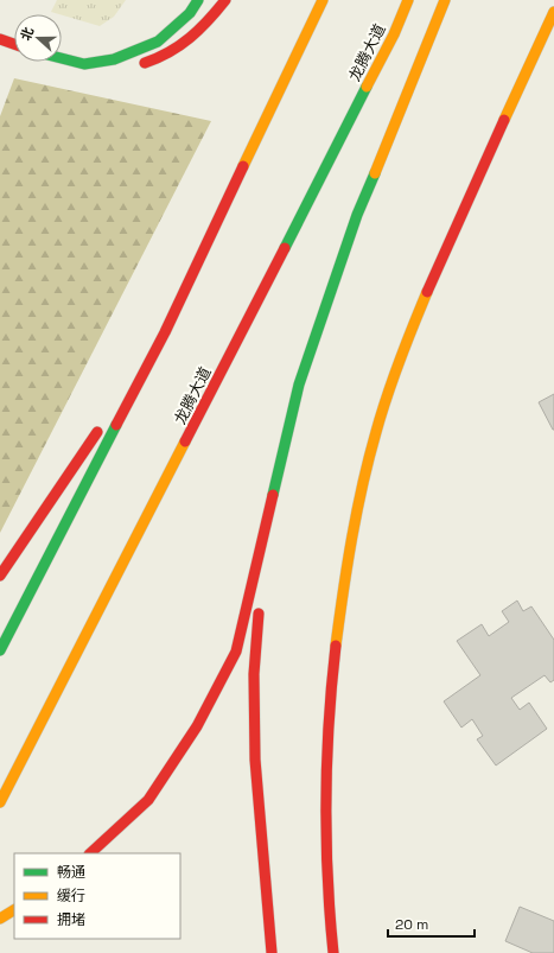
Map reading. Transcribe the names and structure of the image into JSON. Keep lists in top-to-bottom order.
{
  "streets": {
    "main road": ["龙腾大道"]
  },
  "legend": ["畅通", "缓行", "拥堵"],
  "scale_bar": "20 m",
  "north": "left"
}
